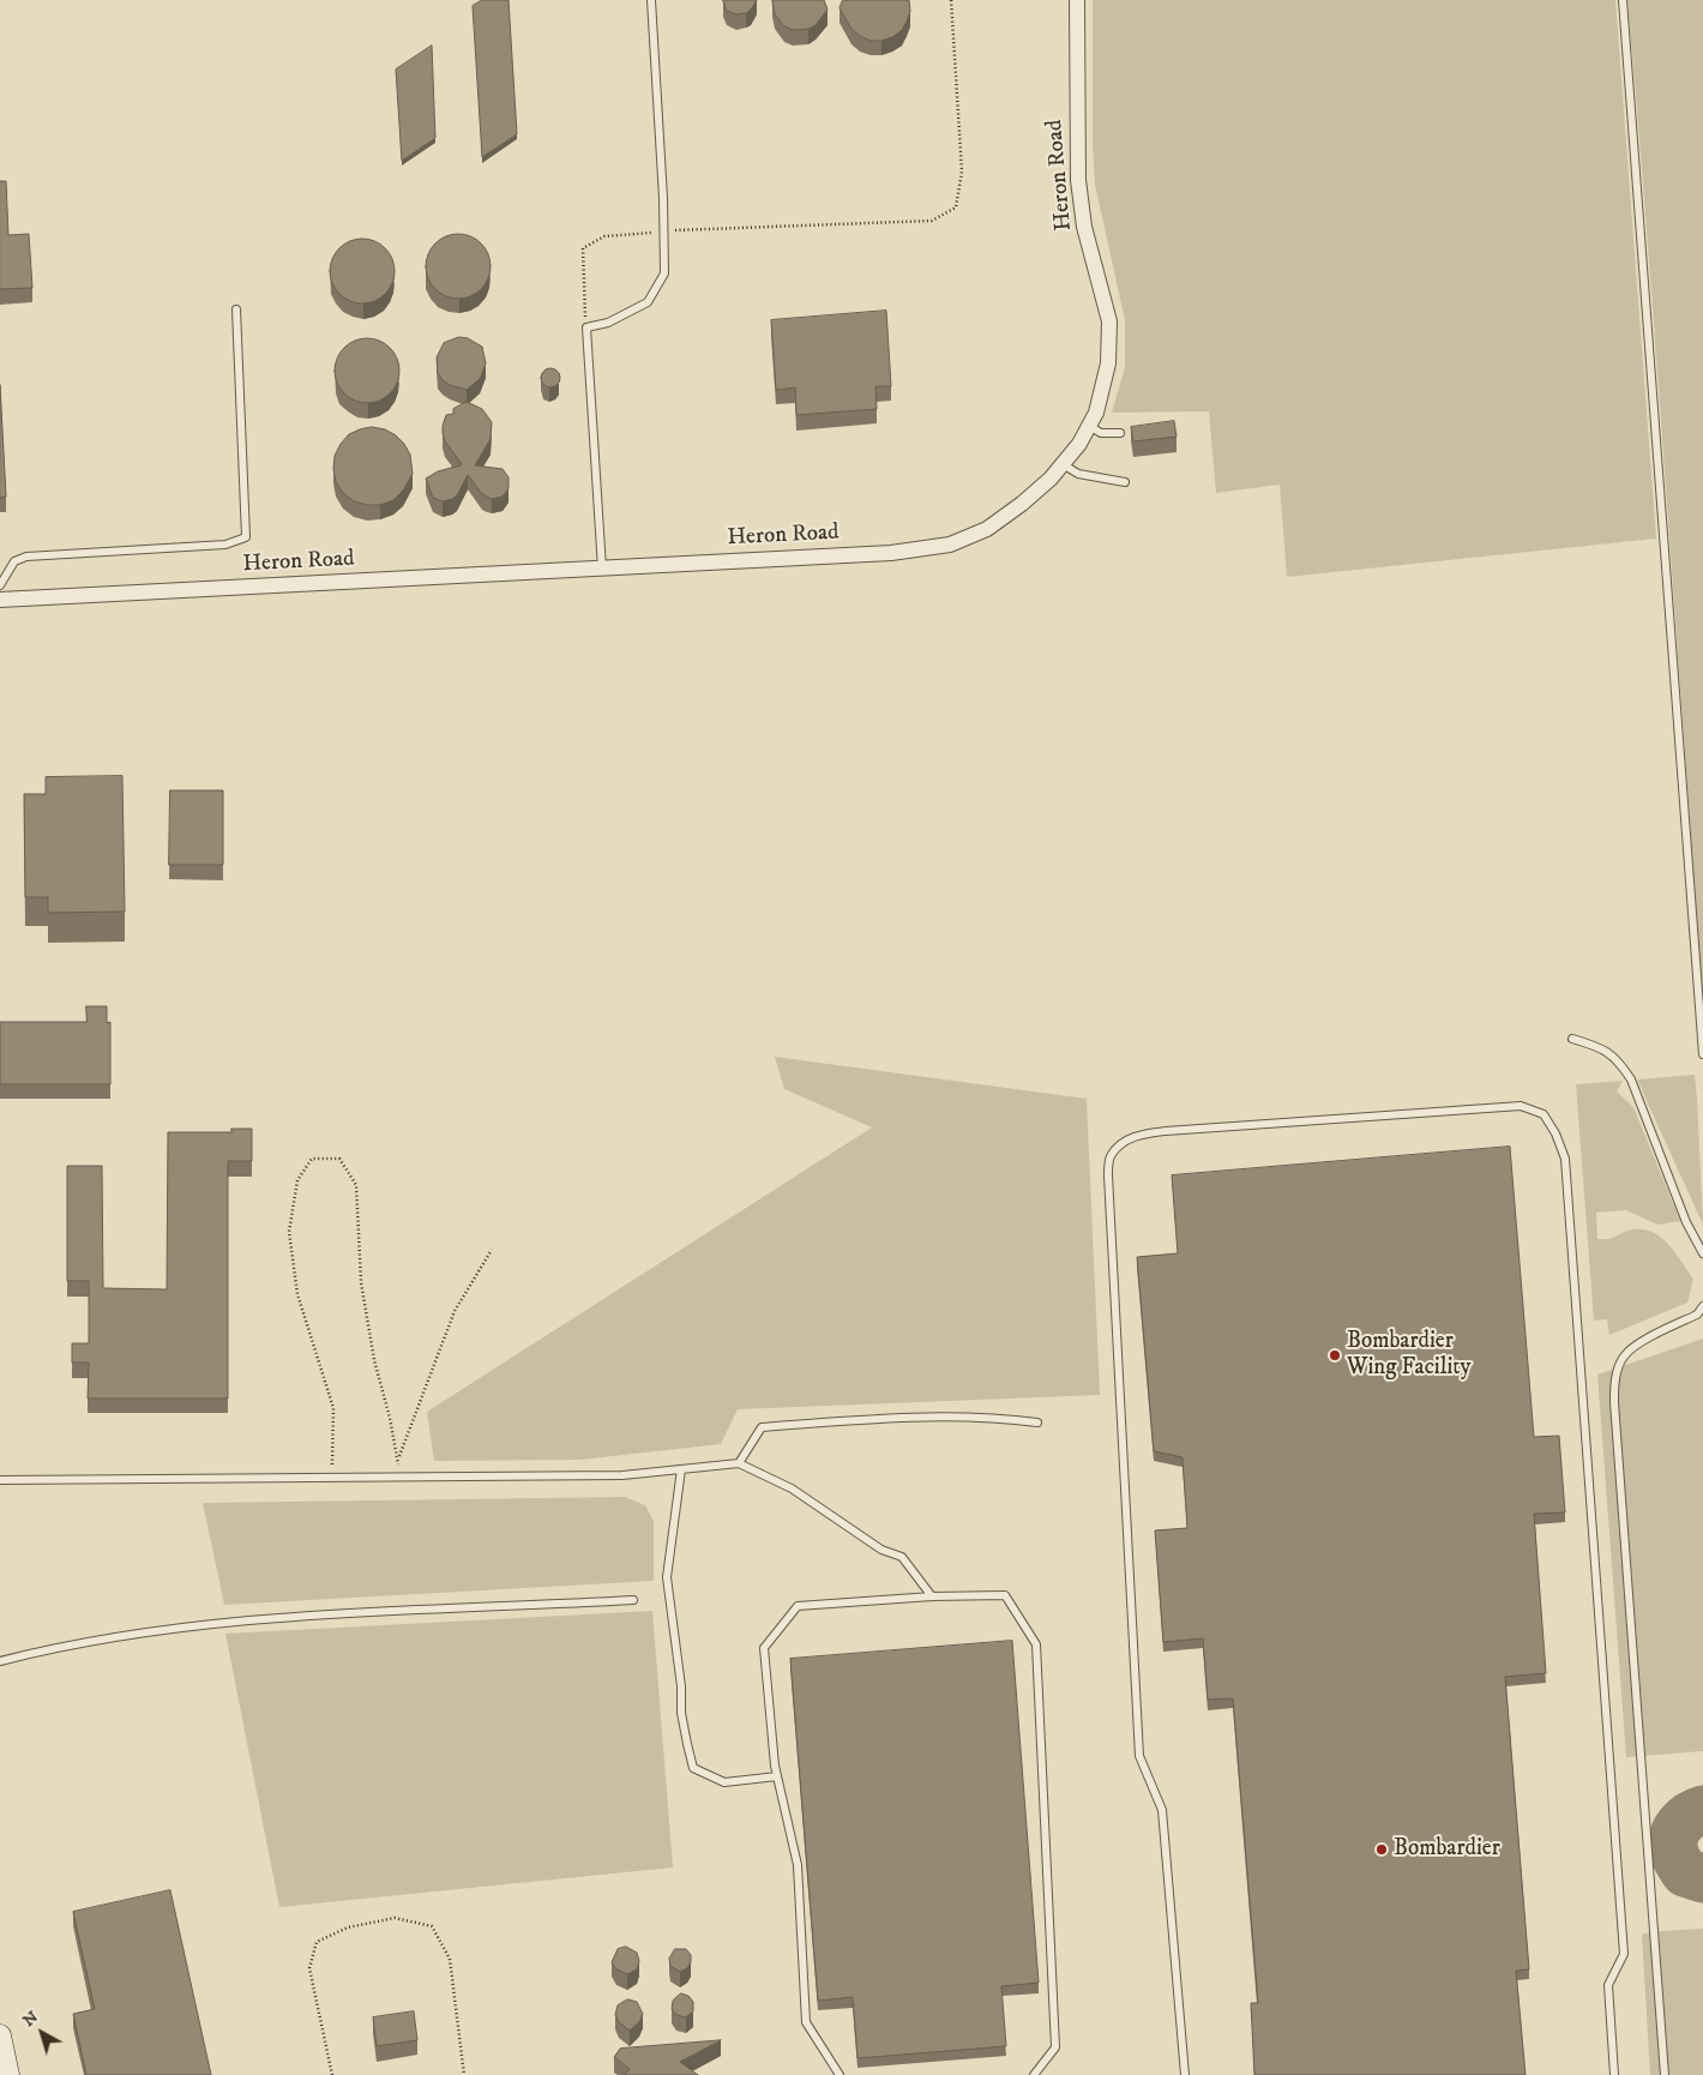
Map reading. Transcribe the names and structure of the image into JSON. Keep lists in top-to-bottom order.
{
  "streets": {
    "street": ["Heron Road"]
  },
  "places": ["Bombardier Wing Facility", "Bombardier"],
  "north": "top left"
}
